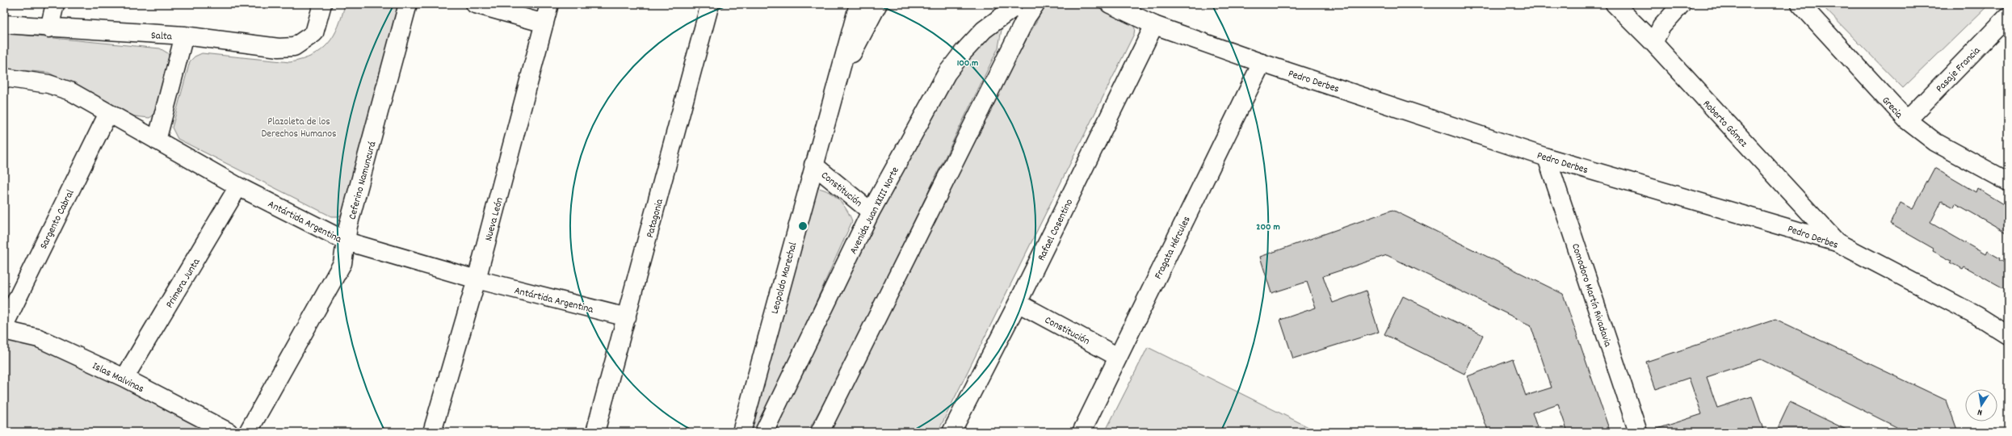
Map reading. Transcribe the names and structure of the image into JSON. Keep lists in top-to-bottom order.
{
  "streets": {
    "street": [
      "Salta",
      "Pasaje Francia",
      "Pedro Derbes",
      "Grecia",
      "Roberto Gómez",
      "Ceferino Namuncurá",
      "Constitución",
      "Avenida Juan XXIII Norte",
      "Patagonia",
      "Sargento Cabral",
      "Nueva León",
      "Antártida Argentina",
      "Rafael Cosentino",
      "Fragata Hércules",
      "Leopoldo Marechal",
      "Primera Junta",
      "Comodoro Martín Rivadavia",
      "Islas Malvinas"
    ]
  },
  "crossings": [
    ["Pasaje Francia", "Grecia"],
    ["Pedro Derbes", "Roberto Gómez"],
    ["Pedro Derbes", "Rafael Cosentino"],
    ["Pedro Derbes", "Fragata Hércules"],
    ["Pedro Derbes", "Comodoro Martín Rivadavia"],
    ["Ceferino Namuncurá", "Antártida Argentina"],
    ["Constitución", "Avenida Juan XXIII Norte"],
    ["Constitución", "Rafael Cosentino"],
    ["Constitución", "Fragata Hércules"],
    ["Constitución", "Leopoldo Marechal"],
    ["Patagonia", "Antártida Argentina"],
    ["Sargento Cabral", "Antártida Argentina"],
    ["Nueva León", "Antártida Argentina"],
    ["Antártida Argentina", "Primera Junta"],
    ["Primera Junta", "Islas Malvinas"]
  ],
  "parks": ["Plazoleta de los Derechos Humanos"],
  "north": "bottom",
  "rings": ["100 m", "200 m"]
}
